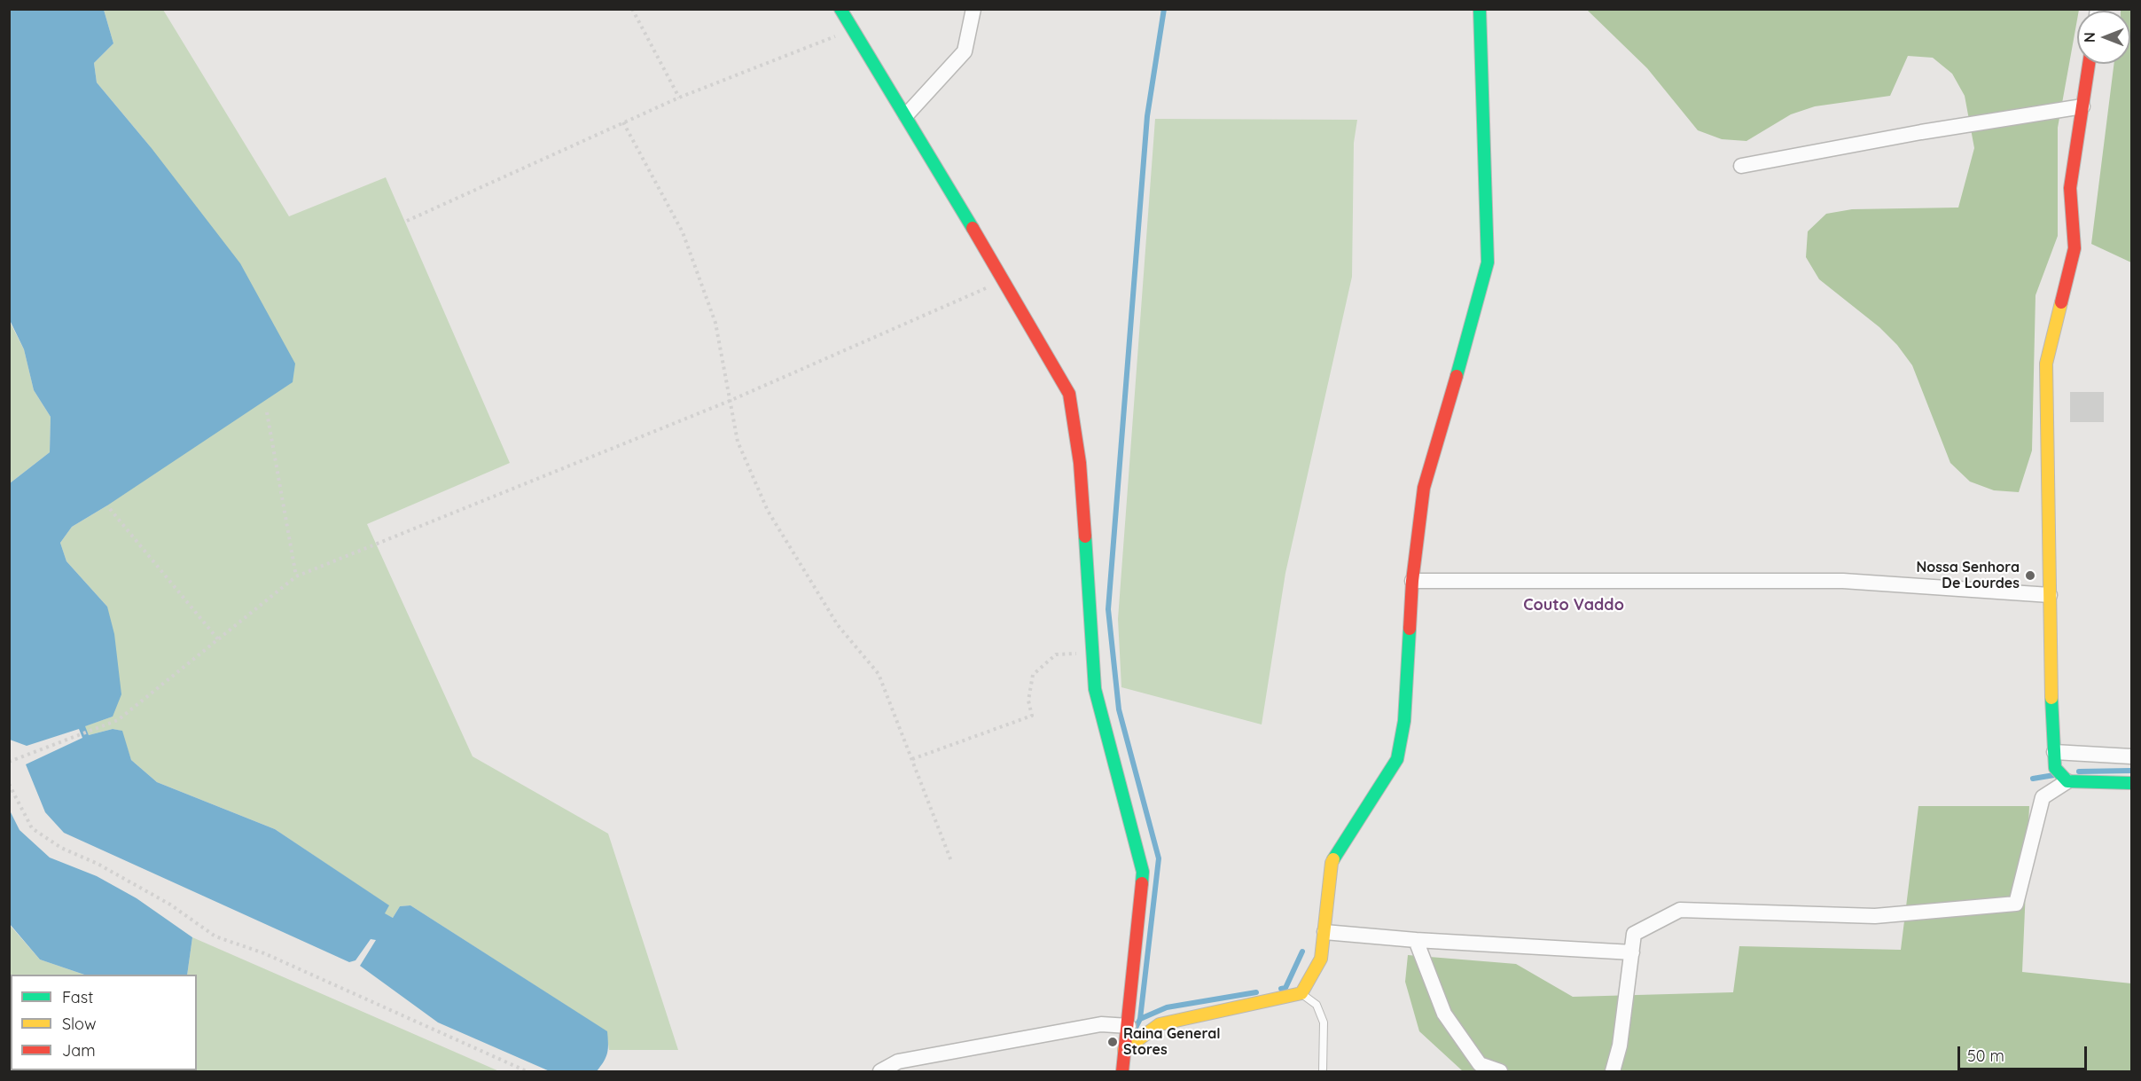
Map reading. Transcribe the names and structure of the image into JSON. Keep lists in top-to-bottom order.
{
  "districts": ["Couto Vaddo"],
  "places": ["Nossa Senhora De Lourdes", "Raina General Stores"],
  "legend": ["Fast", "Slow", "Jam"],
  "scale_bar": "50 m",
  "north": "left"
}
